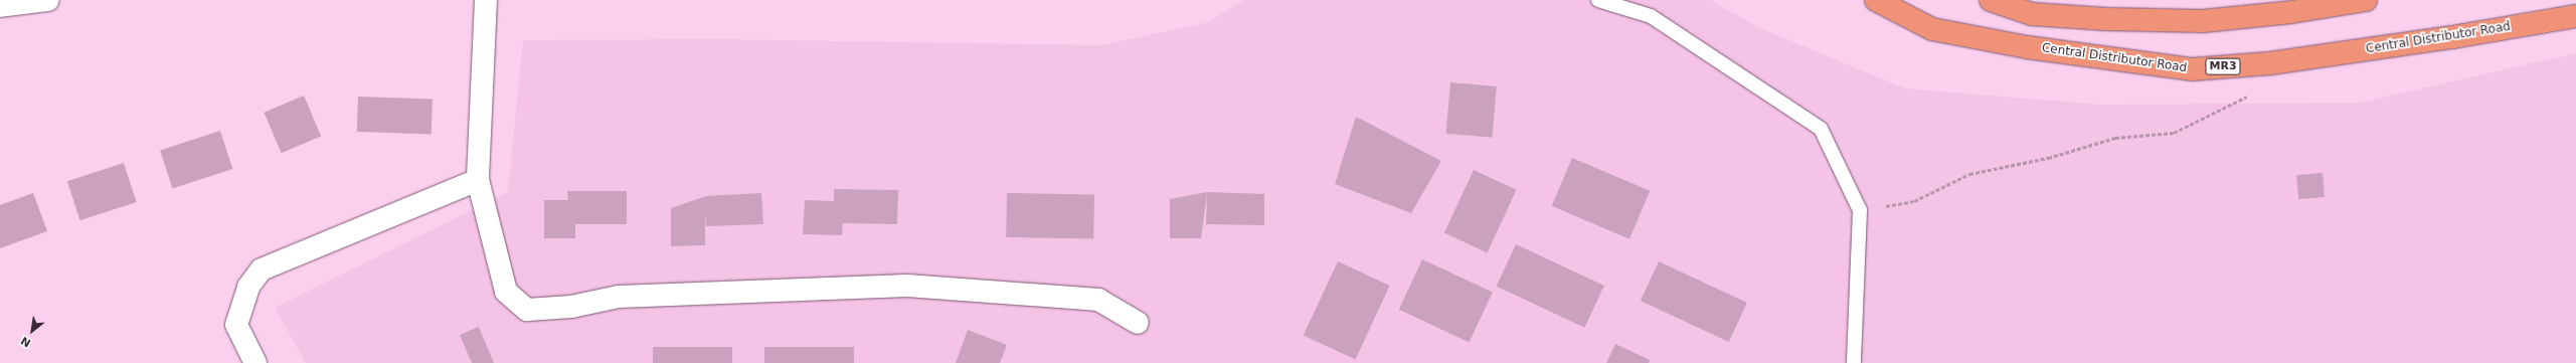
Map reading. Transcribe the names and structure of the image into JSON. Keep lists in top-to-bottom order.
{
  "streets": {
    "highway": ["Central Distributor Road", "MR3"]
  },
  "north": "bottom left"
}
